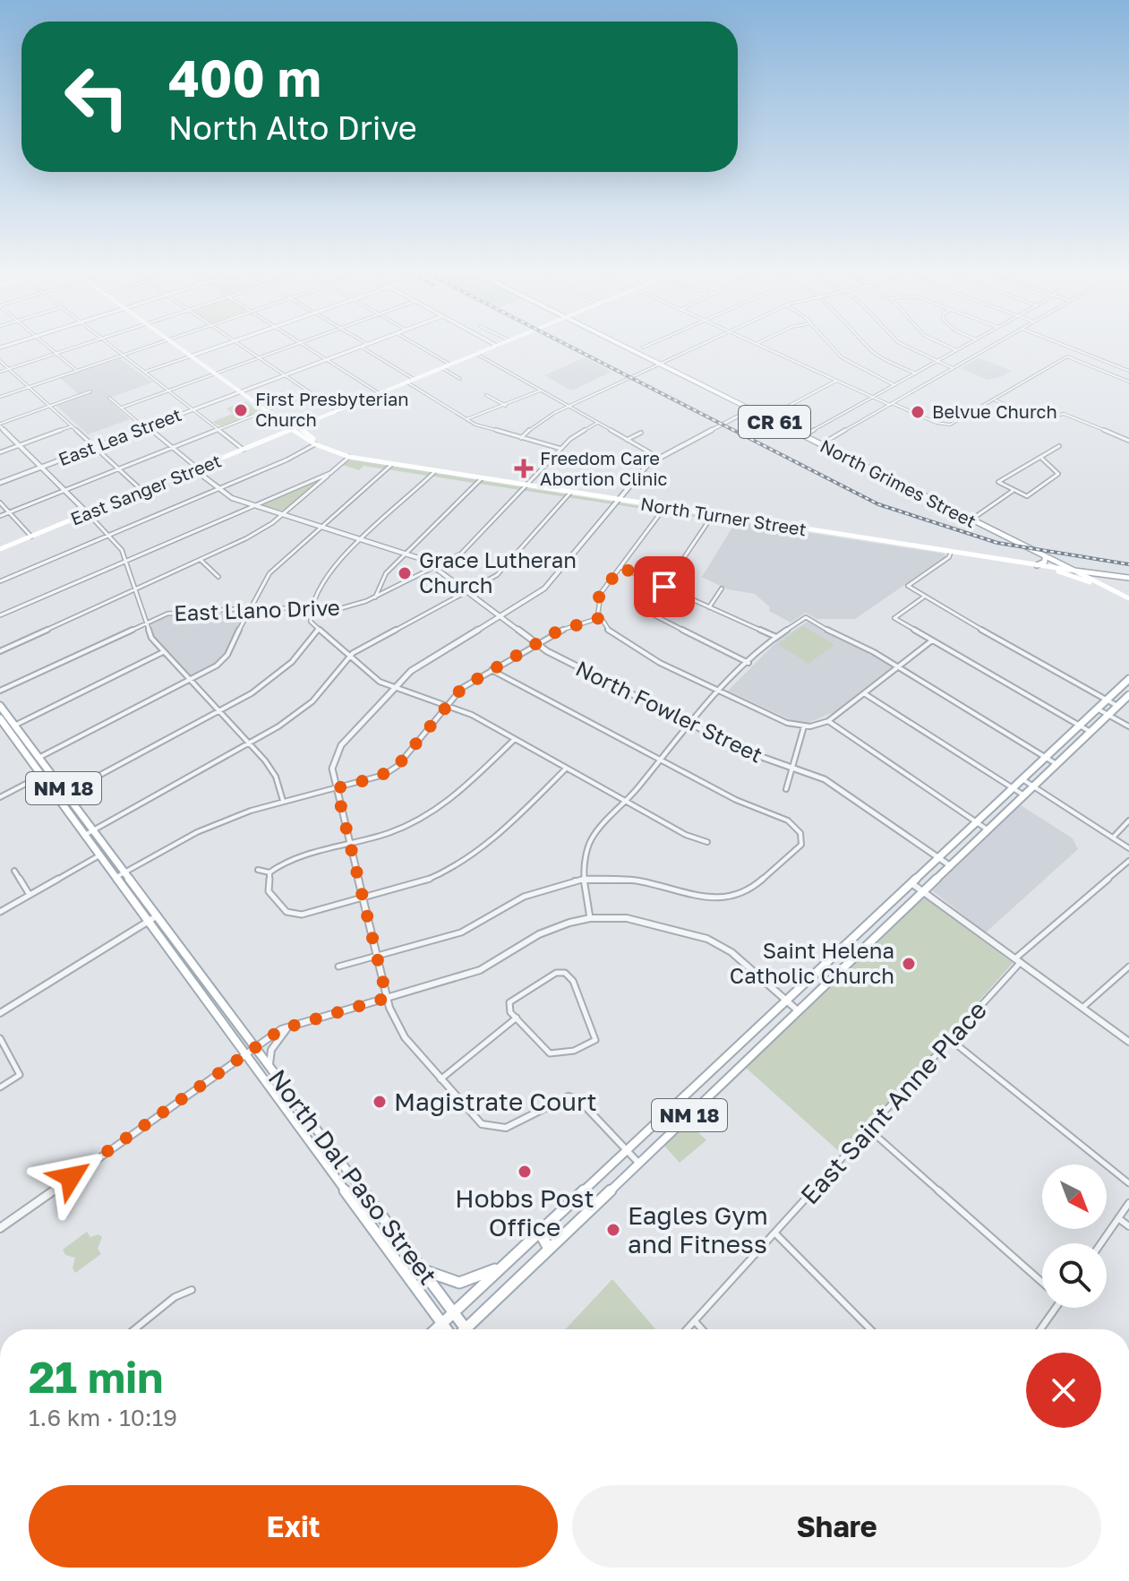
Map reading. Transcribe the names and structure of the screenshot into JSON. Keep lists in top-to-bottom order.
{
  "streets": {
    "main road": [
      "CR 61",
      "North Grimes Street",
      "East Sanger Street",
      "North Turner Street",
      "NM 18",
      "North Dal Paso Street"
    ],
    "street": [
      "East Lea Street",
      "East Llano Drive",
      "North Fowler Street",
      "East Saint Anne Place"
    ]
  },
  "crossings": [
    ["East Lea Street", "North Turner Street"],
    ["East Lea Street", "North Fowler Street"],
    ["North Grimes Street", "North Turner Street"],
    ["East Sanger Street", "North Turner Street"],
    ["East Sanger Street", "North Fowler Street"],
    ["North Turner Street", "East Llano Drive"],
    ["East Llano Drive", "North Fowler Street"],
    ["North Fowler Street", "NM 18"],
    ["NM 18", "North Dal Paso Street"]
  ],
  "places": {
    "other": [
      "First Presbyterian Church",
      "Belvue Church",
      "Grace Lutheran Church",
      "Saint Helena Catholic Church",
      "Magistrate Court",
      "Hobbs Post Office",
      "Eagles Gym and Fitness"
    ],
    "health": ["Freedom Care Abortion Clinic"]
  },
  "north": "bottom right",
  "page": {
    "turn": ["400 m", "North Alto Drive"],
    "heading": ["21 min", "1.6 km · 10:19"],
    "buttons": ["Exit", "Share"]
  }
}
